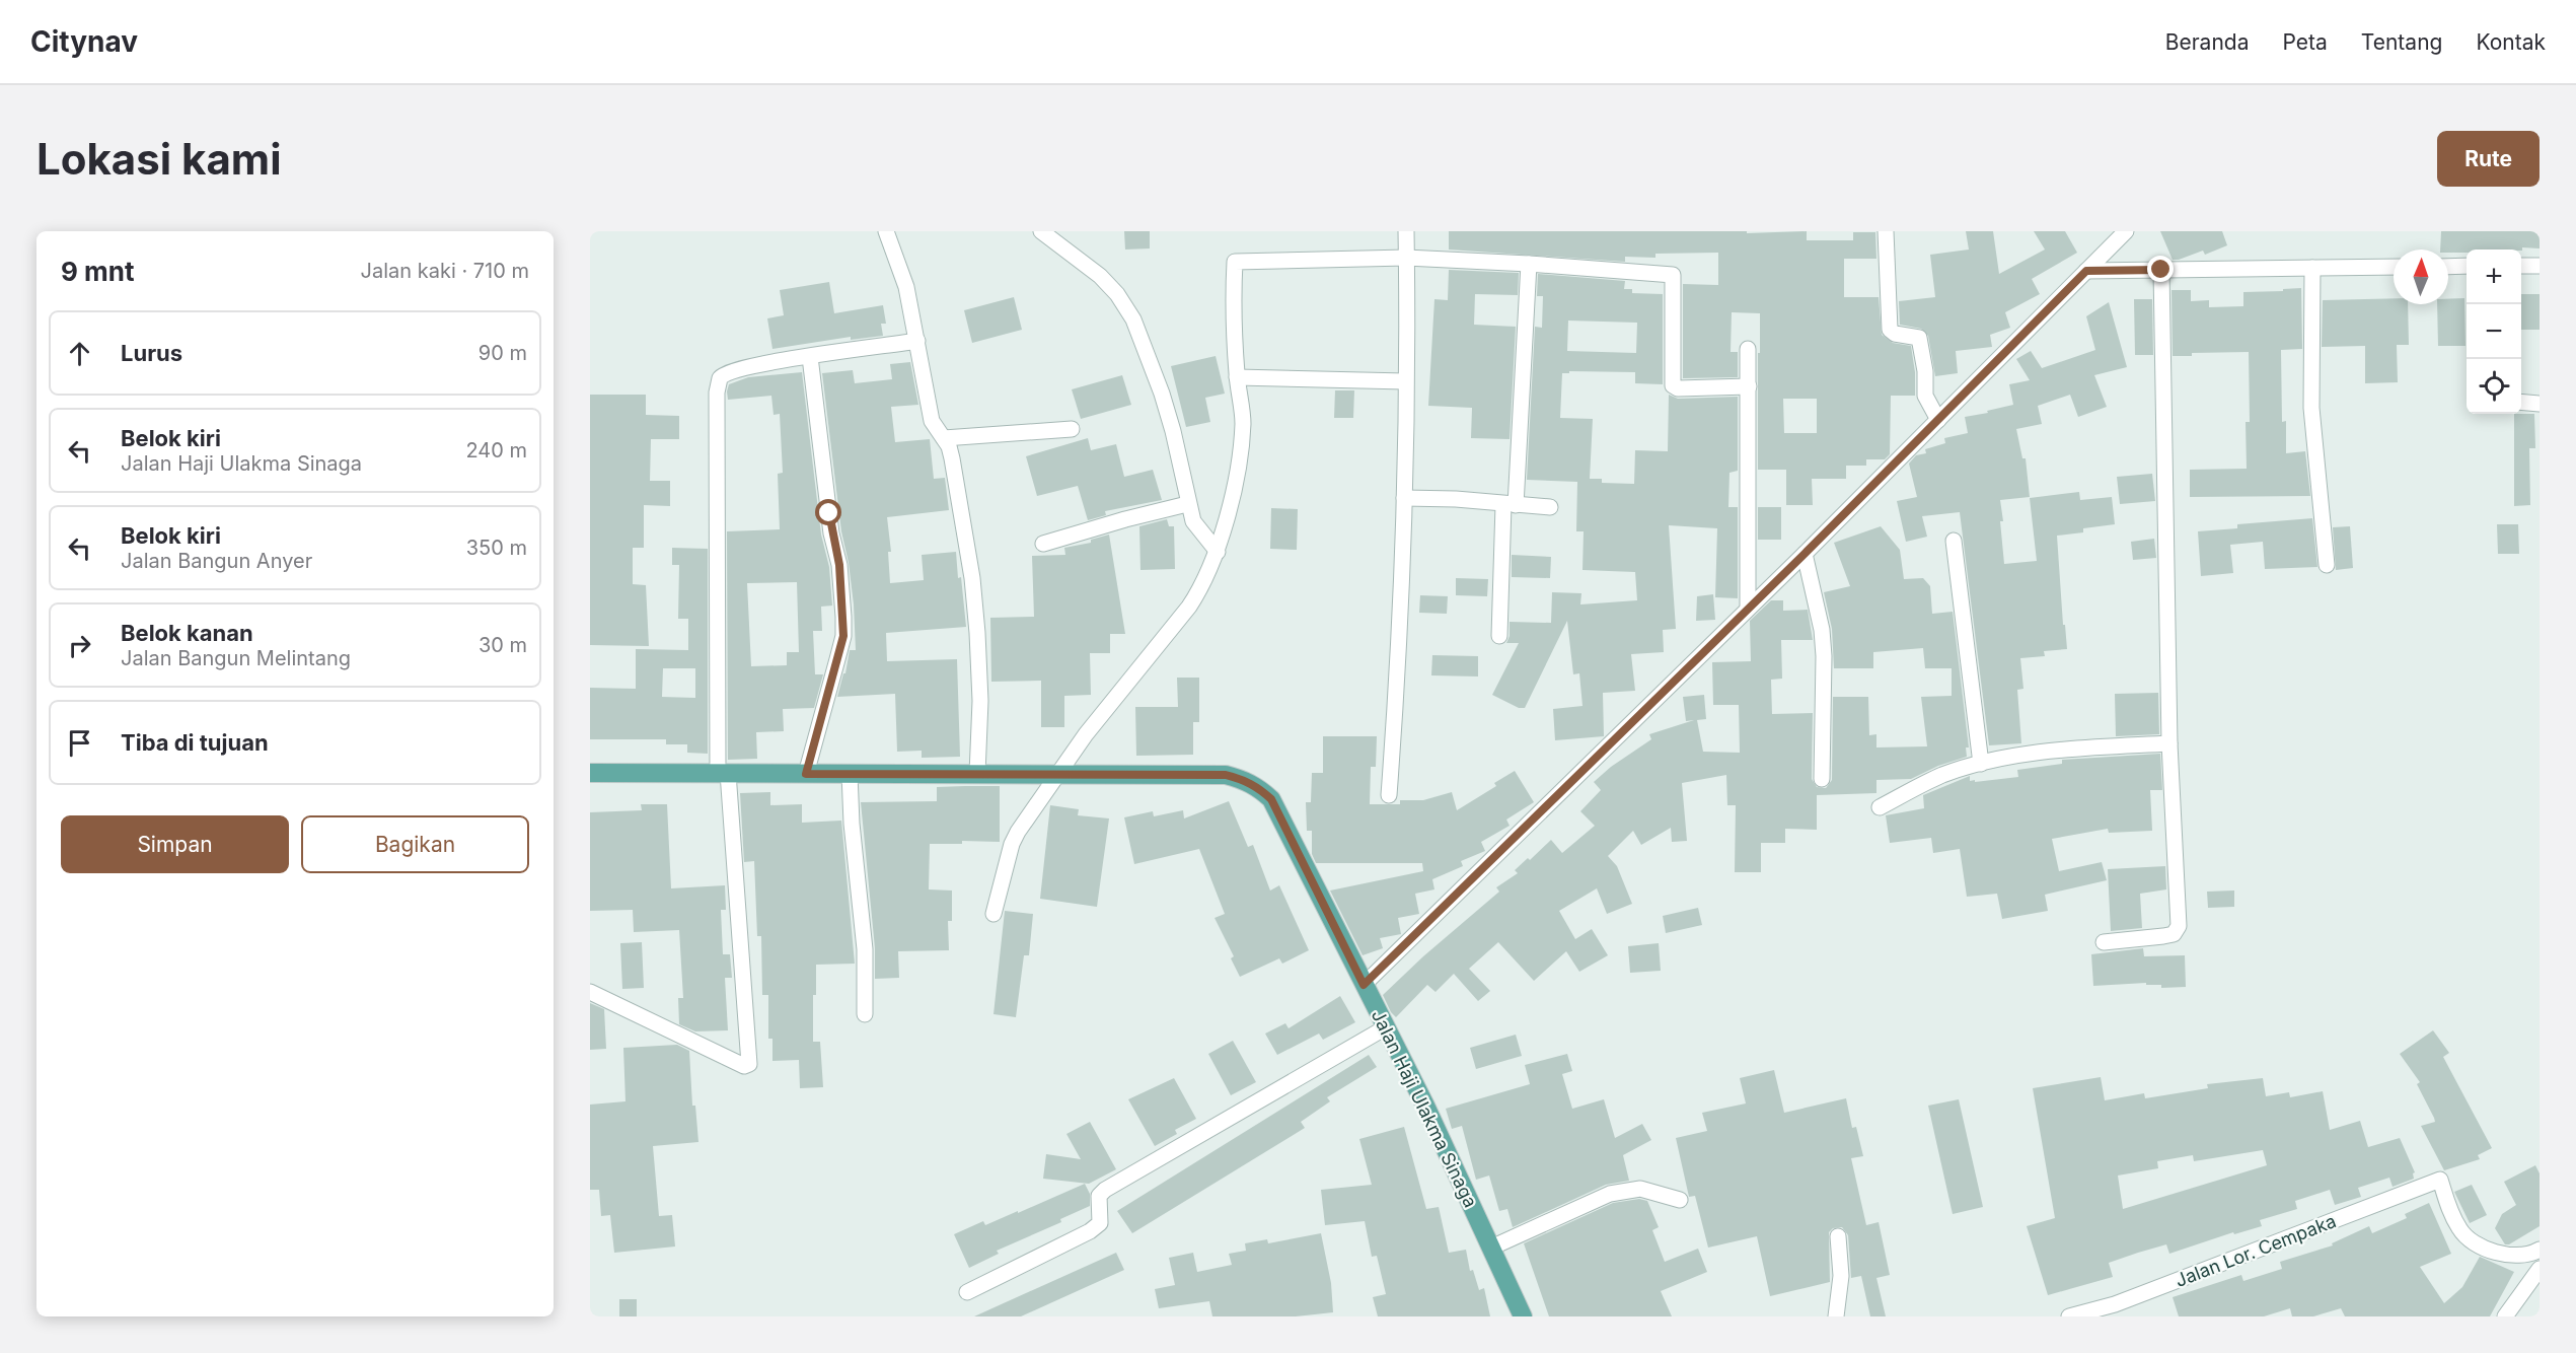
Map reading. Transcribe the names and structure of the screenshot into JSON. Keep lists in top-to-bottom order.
{
  "streets": {
    "main road": ["Jalan Haji Ulakma Sinaga"],
    "street": ["Jalan Lor. Cempaka"]
  },
  "north": "top",
  "page": {
    "header": "Citynav",
    "nav": [
      "Beranda",
      "Peta",
      "Tentang",
      "Kontak"
    ],
    "buttons": [
      "Rute",
      ["Simpan", "Bagikan"]
    ],
    "title": "Lokasi kami",
    "heading": ["9 mnt", "Jalan kaki · 710 m"],
    "map_buttons": ["+", "−"],
    "list": [
      ["Lurus", "90 m"],
      ["Belok kiri", "Jalan Haji Ulakma Sinaga", "240 m"],
      ["Belok kiri", "Jalan Bangun Anyer", "350 m"],
      ["Belok kanan", "Jalan Bangun Melintang", "30 m"],
      "Tiba di tujuan"
    ]
  }
}
